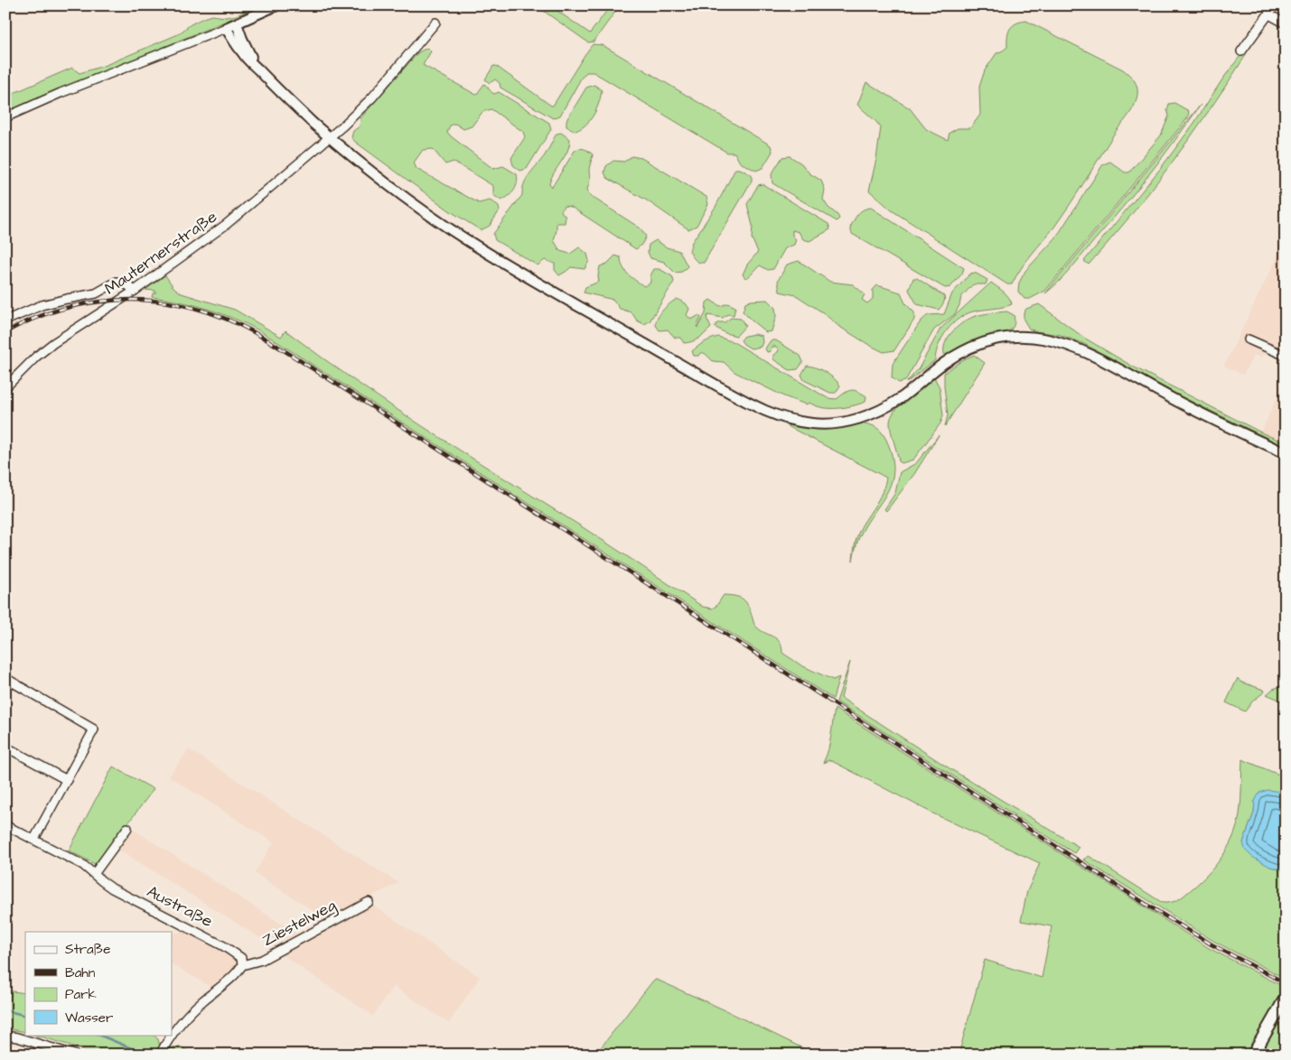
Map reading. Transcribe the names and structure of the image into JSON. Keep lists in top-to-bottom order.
{
  "streets": {
    "street": ["Mauternerstraße", "Austraße", "Ziestelweg"]
  },
  "crossings": [
    ["Austraße", "Ziestelweg"]
  ],
  "legend": [
    "Straße",
    "Bahn",
    "Park",
    "Wasser"
  ]
}
